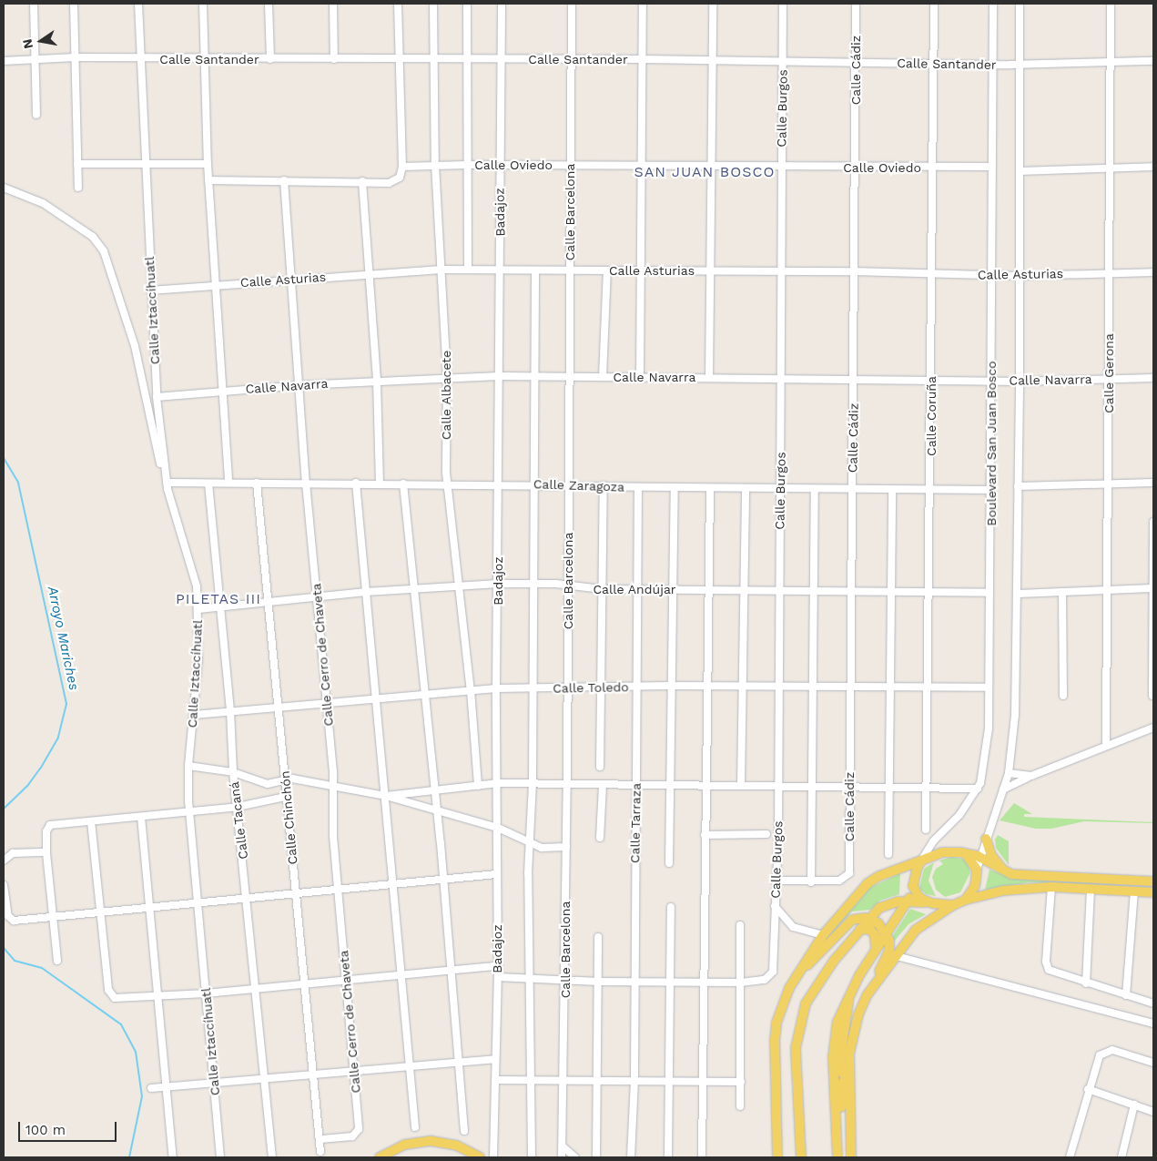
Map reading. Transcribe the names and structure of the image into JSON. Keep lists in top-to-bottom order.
{
  "streets": {
    "street": [
      "Calle Santander",
      "Calle Cádiz",
      "Calle Burgos",
      "Calle Oviedo",
      "Badajoz",
      "Calle Barcelona",
      "Calle Asturias",
      "Calle Iztaccíhuatl",
      "Calle Gerona",
      "Calle Navarra",
      "Calle Albacete",
      "Calle Coruña",
      "Boulevard San Juan Bosco",
      "Calle Zaragoza",
      "Calle Andújar",
      "Calle Cerro de Chaveta",
      "Calle Toledo",
      "Calle Chinchón",
      "Calle Tacaná",
      "Calle Tarraza"
    ]
  },
  "crossings": [
    ["Calle Santander", "Calle Cádiz"],
    ["Calle Santander", "Calle Burgos"],
    ["Calle Santander", "Badajoz"],
    ["Calle Santander", "Calle Barcelona"],
    ["Calle Santander", "Calle Iztaccíhuatl"],
    ["Calle Santander", "Calle Gerona"],
    ["Calle Santander", "Calle Albacete"],
    ["Calle Santander", "Calle Coruña"],
    ["Calle Santander", "Boulevard San Juan Bosco"],
    ["Calle Cádiz", "Calle Oviedo"],
    ["Calle Cádiz", "Calle Asturias"],
    ["Calle Cádiz", "Calle Navarra"],
    ["Calle Cádiz", "Calle Zaragoza"],
    ["Calle Cádiz", "Calle Andújar"],
    ["Calle Cádiz", "Calle Toledo"],
    ["Calle Burgos", "Calle Oviedo"],
    ["Calle Burgos", "Calle Asturias"],
    ["Calle Burgos", "Calle Navarra"],
    ["Calle Burgos", "Calle Zaragoza"],
    ["Calle Burgos", "Calle Andújar"],
    ["Calle Burgos", "Calle Toledo"],
    ["Calle Oviedo", "Badajoz"],
    ["Calle Oviedo", "Calle Barcelona"],
    ["Calle Oviedo", "Calle Albacete"],
    ["Calle Oviedo", "Calle Coruña"],
    ["Calle Oviedo", "Boulevard San Juan Bosco"],
    ["Badajoz", "Calle Asturias"],
    ["Badajoz", "Calle Navarra"],
    ["Badajoz", "Calle Zaragoza"],
    ["Badajoz", "Calle Andújar"],
    ["Badajoz", "Calle Toledo"],
    ["Calle Barcelona", "Calle Asturias"],
    ["Calle Barcelona", "Calle Navarra"],
    ["Calle Barcelona", "Calle Zaragoza"],
    ["Calle Barcelona", "Calle Andújar"],
    ["Calle Barcelona", "Calle Toledo"],
    ["Calle Asturias", "Calle Iztaccíhuatl"],
    ["Calle Asturias", "Calle Gerona"],
    ["Calle Asturias", "Calle Albacete"],
    ["Calle Asturias", "Calle Coruña"],
    ["Calle Asturias", "Boulevard San Juan Bosco"],
    ["Calle Asturias", "Calle Cerro de Chaveta"],
    ["Calle Iztaccíhuatl", "Calle Navarra"],
    ["Calle Iztaccíhuatl", "Calle Zaragoza"],
    ["Calle Iztaccíhuatl", "Calle Andújar"],
    ["Calle Iztaccíhuatl", "Calle Toledo"],
    ["Calle Gerona", "Calle Navarra"],
    ["Calle Navarra", "Calle Albacete"],
    ["Calle Navarra", "Calle Coruña"],
    ["Calle Navarra", "Boulevard San Juan Bosco"],
    ["Calle Navarra", "Calle Cerro de Chaveta"],
    ["Calle Albacete", "Calle Zaragoza"],
    ["Calle Albacete", "Calle Andújar"],
    ["Calle Albacete", "Calle Toledo"],
    ["Calle Coruña", "Calle Zaragoza"],
    ["Calle Coruña", "Calle Andújar"],
    ["Calle Coruña", "Calle Toledo"],
    ["Boulevard San Juan Bosco", "Calle Zaragoza"],
    ["Boulevard San Juan Bosco", "Calle Andújar"],
    ["Boulevard San Juan Bosco", "Calle Toledo"],
    ["Calle Zaragoza", "Calle Cerro de Chaveta"],
    ["Calle Zaragoza", "Calle Chinchón"],
    ["Calle Zaragoza", "Calle Tacaná"],
    ["Calle Zaragoza", "Calle Tarraza"],
    ["Calle Andújar", "Calle Cerro de Chaveta"],
    ["Calle Andújar", "Calle Chinchón"],
    ["Calle Andújar", "Calle Tacaná"],
    ["Calle Andújar", "Calle Tarraza"],
    ["Calle Cerro de Chaveta", "Calle Toledo"],
    ["Calle Cerro de Chaveta", "Calle Chinchón"],
    ["Calle Toledo", "Calle Chinchón"],
    ["Calle Toledo", "Calle Tacaná"],
    ["Calle Toledo", "Calle Tarraza"]
  ],
  "districts": ["SAN JUAN BOSCO", "PILETAS III"],
  "water": ["Arroyo Mariches"],
  "scale_bar": "100 m",
  "north": "left"
}
